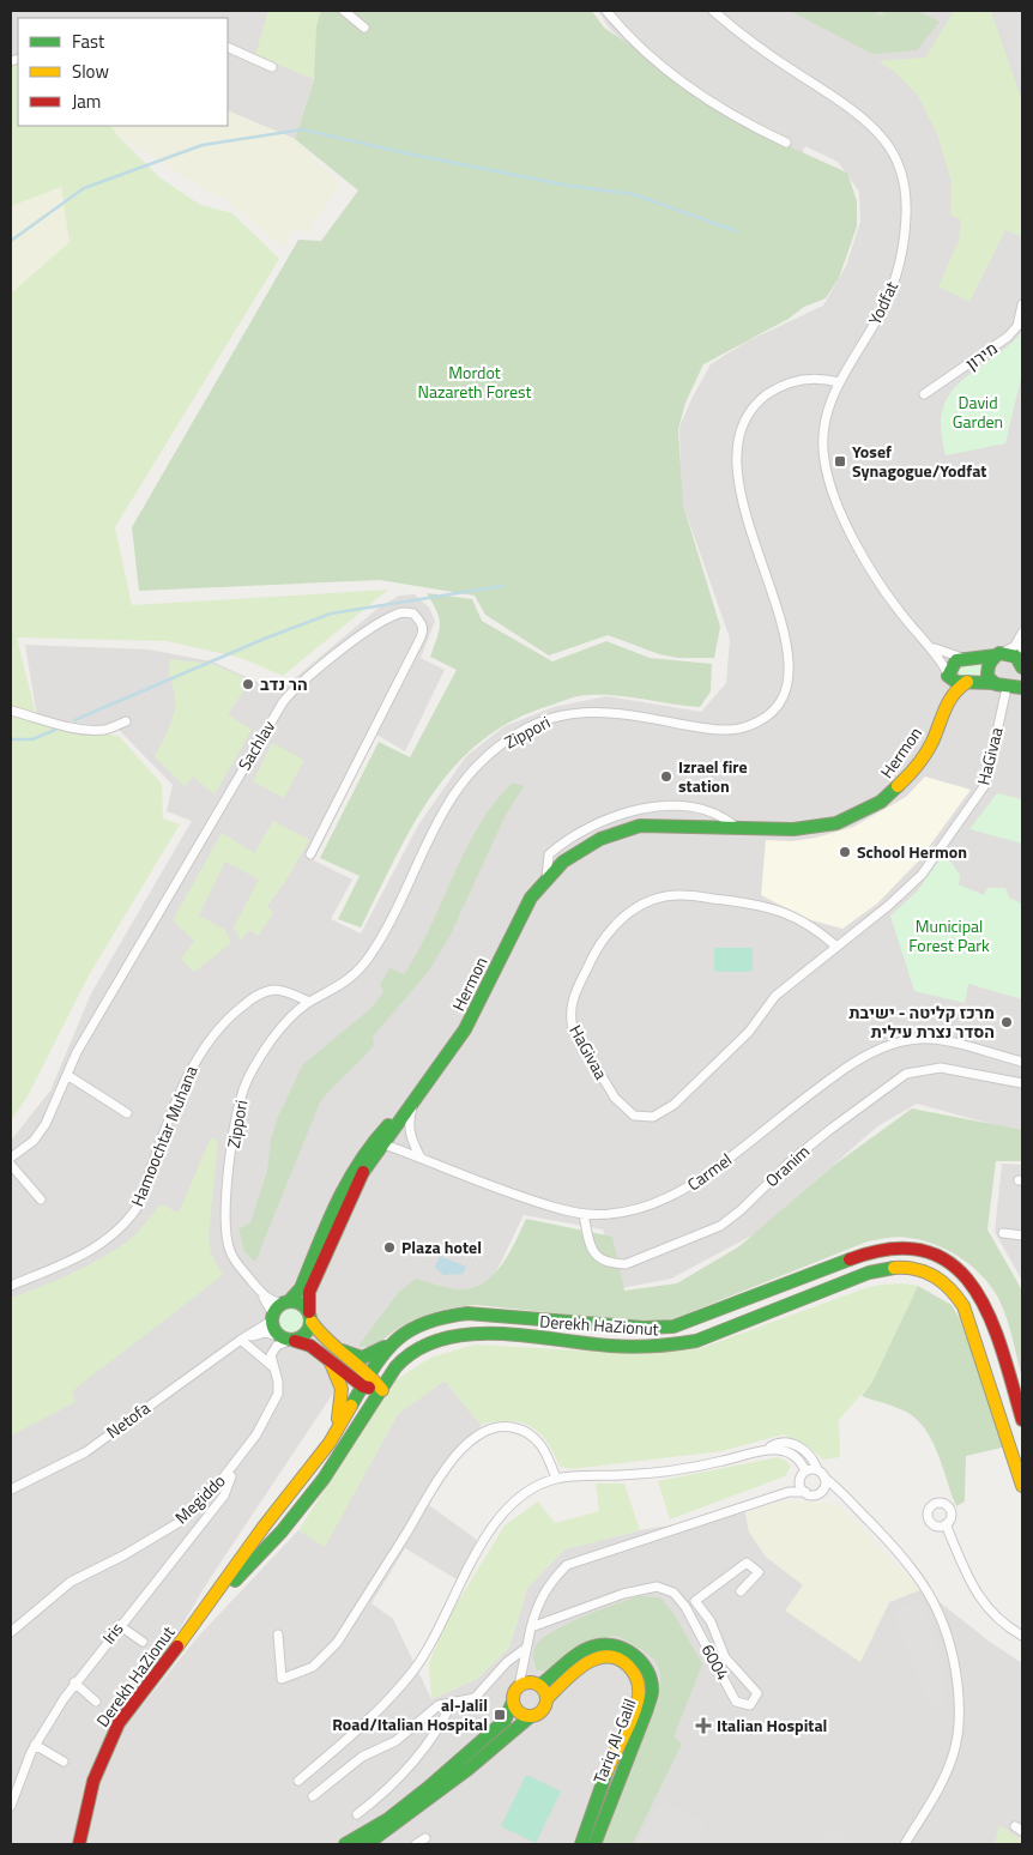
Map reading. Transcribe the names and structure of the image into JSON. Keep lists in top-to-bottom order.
{
  "streets": {
    "main road": ["Hermon", "Derekh HaZionut", "Tariq Al-Galil"],
    "street": [
      "Yodfat",
      "מירון",
      "Zippori",
      "Sachlav",
      "HaGivaa",
      "Hamoochtar Muhana",
      "Oranim",
      "Carmel",
      "Netofa",
      "Megiddo",
      "Iris",
      "6004"
    ]
  },
  "crossings": [
    ["Yodfat", "Zippori"],
    ["Yodfat", "Hermon"],
    ["Zippori", "Hermon"],
    ["Zippori", "Hamoochtar Muhana"],
    ["Zippori", "Netofa"],
    ["Hermon", "Carmel"],
    ["Hermon", "Netofa"],
    ["Oranim", "Carmel"],
    ["Megiddo", "Iris"]
  ],
  "parks": ["Mordot Nazareth Forest", "David Garden", "Municipal Forest Park"],
  "places": {
    "transit": ["Yosef Synagogue/Yodfat", "al-Jalil Road/Italian Hospital"],
    "other": [
      "הר נדב",
      "Izrael fire station",
      "School Hermon",
      "מרכז קליטה - ישיבת הסדר נצרת עילית",
      "Plaza hotel"
    ],
    "health": ["Italian Hospital"]
  },
  "legend": ["Fast", "Slow", "Jam"]
}
